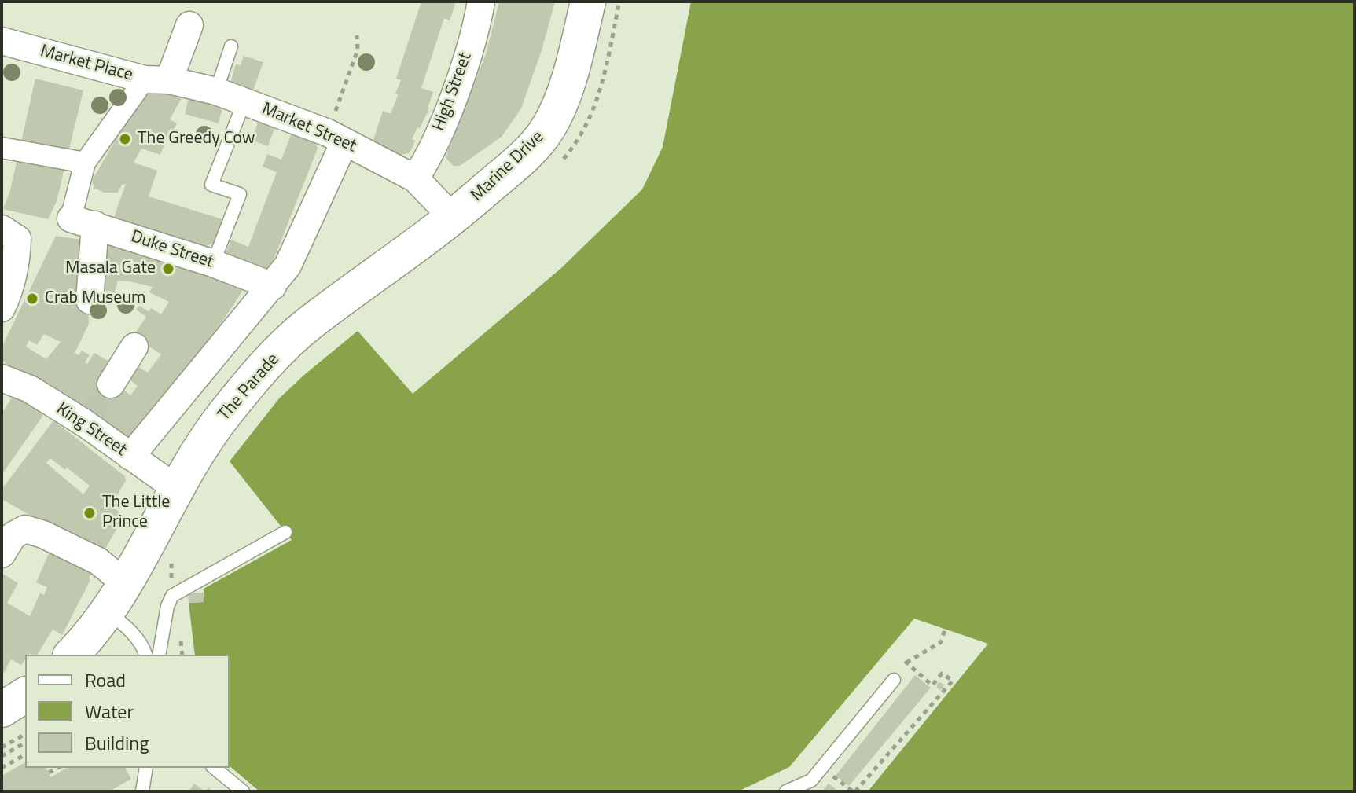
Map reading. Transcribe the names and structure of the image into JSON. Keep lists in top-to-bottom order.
{
  "streets": {
    "main road": ["Marine Drive", "The Parade"],
    "street": [
      "Market Place",
      "High Street",
      "Market Street",
      "Duke Street",
      "King Street"
    ]
  },
  "crossings": [
    ["Market Place", "Market Street"],
    ["Market Place", "Duke Street"],
    ["High Street", "Market Street"],
    ["Market Street", "Marine Drive"],
    ["Market Street", "The Parade"],
    ["Marine Drive", "The Parade"],
    ["The Parade", "King Street"]
  ],
  "places": [
    "The Greedy Cow",
    "Masala Gate",
    "Crab Museum",
    "The Little Prince"
  ],
  "legend": ["Road", "Water", "Building"]
}
